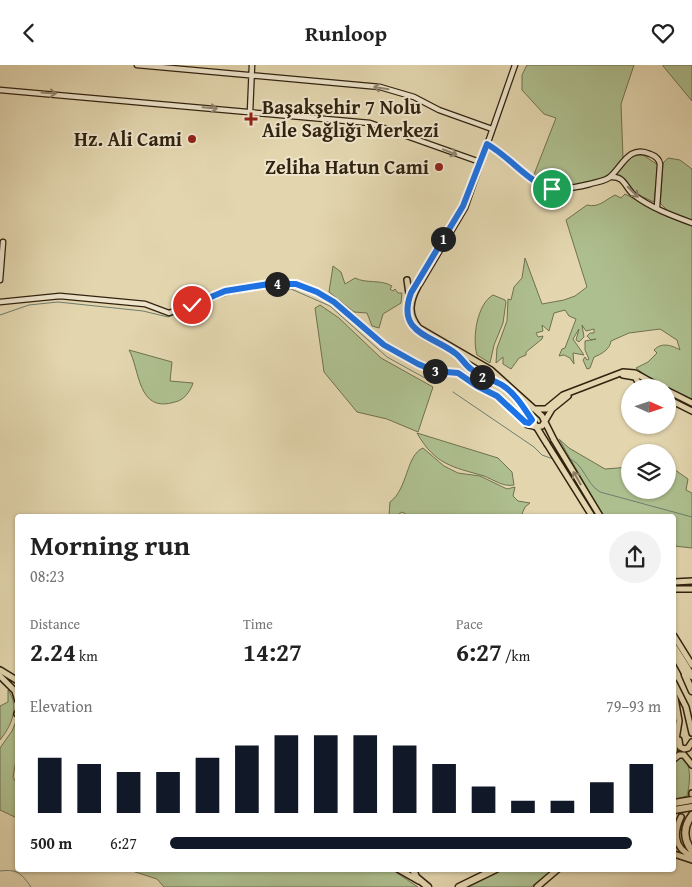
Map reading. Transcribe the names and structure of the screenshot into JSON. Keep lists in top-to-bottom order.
{
  "places": {
    "health": ["Başakşehir 7 Nolu Aile Sağlığı Merkezi"],
    "other": ["Hz. Ali Cami", "Zeliha Hatun Cami"]
  },
  "north": "right",
  "page": {
    "header": "Runloop",
    "pins": [
      "1",
      "4",
      "3",
      "2"
    ],
    "heading": ["Morning run", "08:23"],
    "stats": [
      ["Distance", "2.24 km"],
      ["Time", "14:27"],
      ["Pace", "6:27 /km"]
    ],
    "chart": ["Elevation", "79–93 m"],
    "list": [
      {
        "name": "500 m",
        "note": "6:27"
      }
    ]
  }
}
